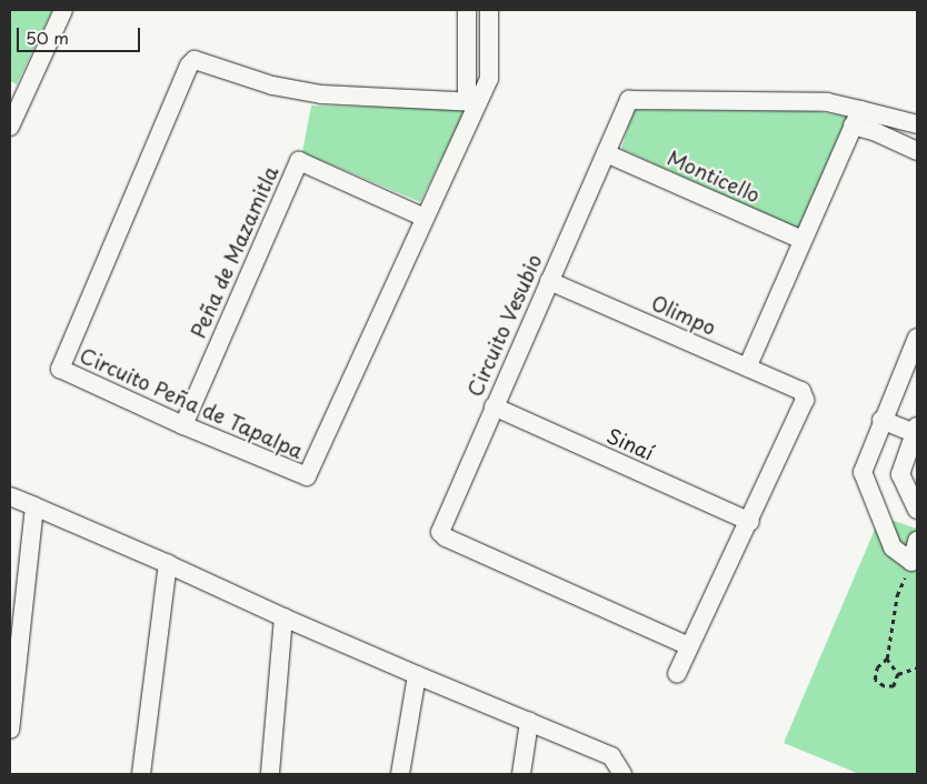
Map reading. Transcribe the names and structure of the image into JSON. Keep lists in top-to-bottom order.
{
  "streets": {
    "street": [
      "Monticello",
      "Peña de Mazamitla",
      "Olimpo",
      "Circuito Vesubio",
      "Circuito Peña de Tapalpa",
      "Sinaí"
    ]
  },
  "crossings": [
    ["Monticello", "Circuito Vesubio"],
    ["Peña de Mazamitla", "Circuito Peña de Tapalpa"],
    ["Olimpo", "Circuito Vesubio"],
    ["Olimpo", "Sinaí"],
    ["Circuito Vesubio", "Sinaí"]
  ],
  "scale_bar": "50 m"
}
